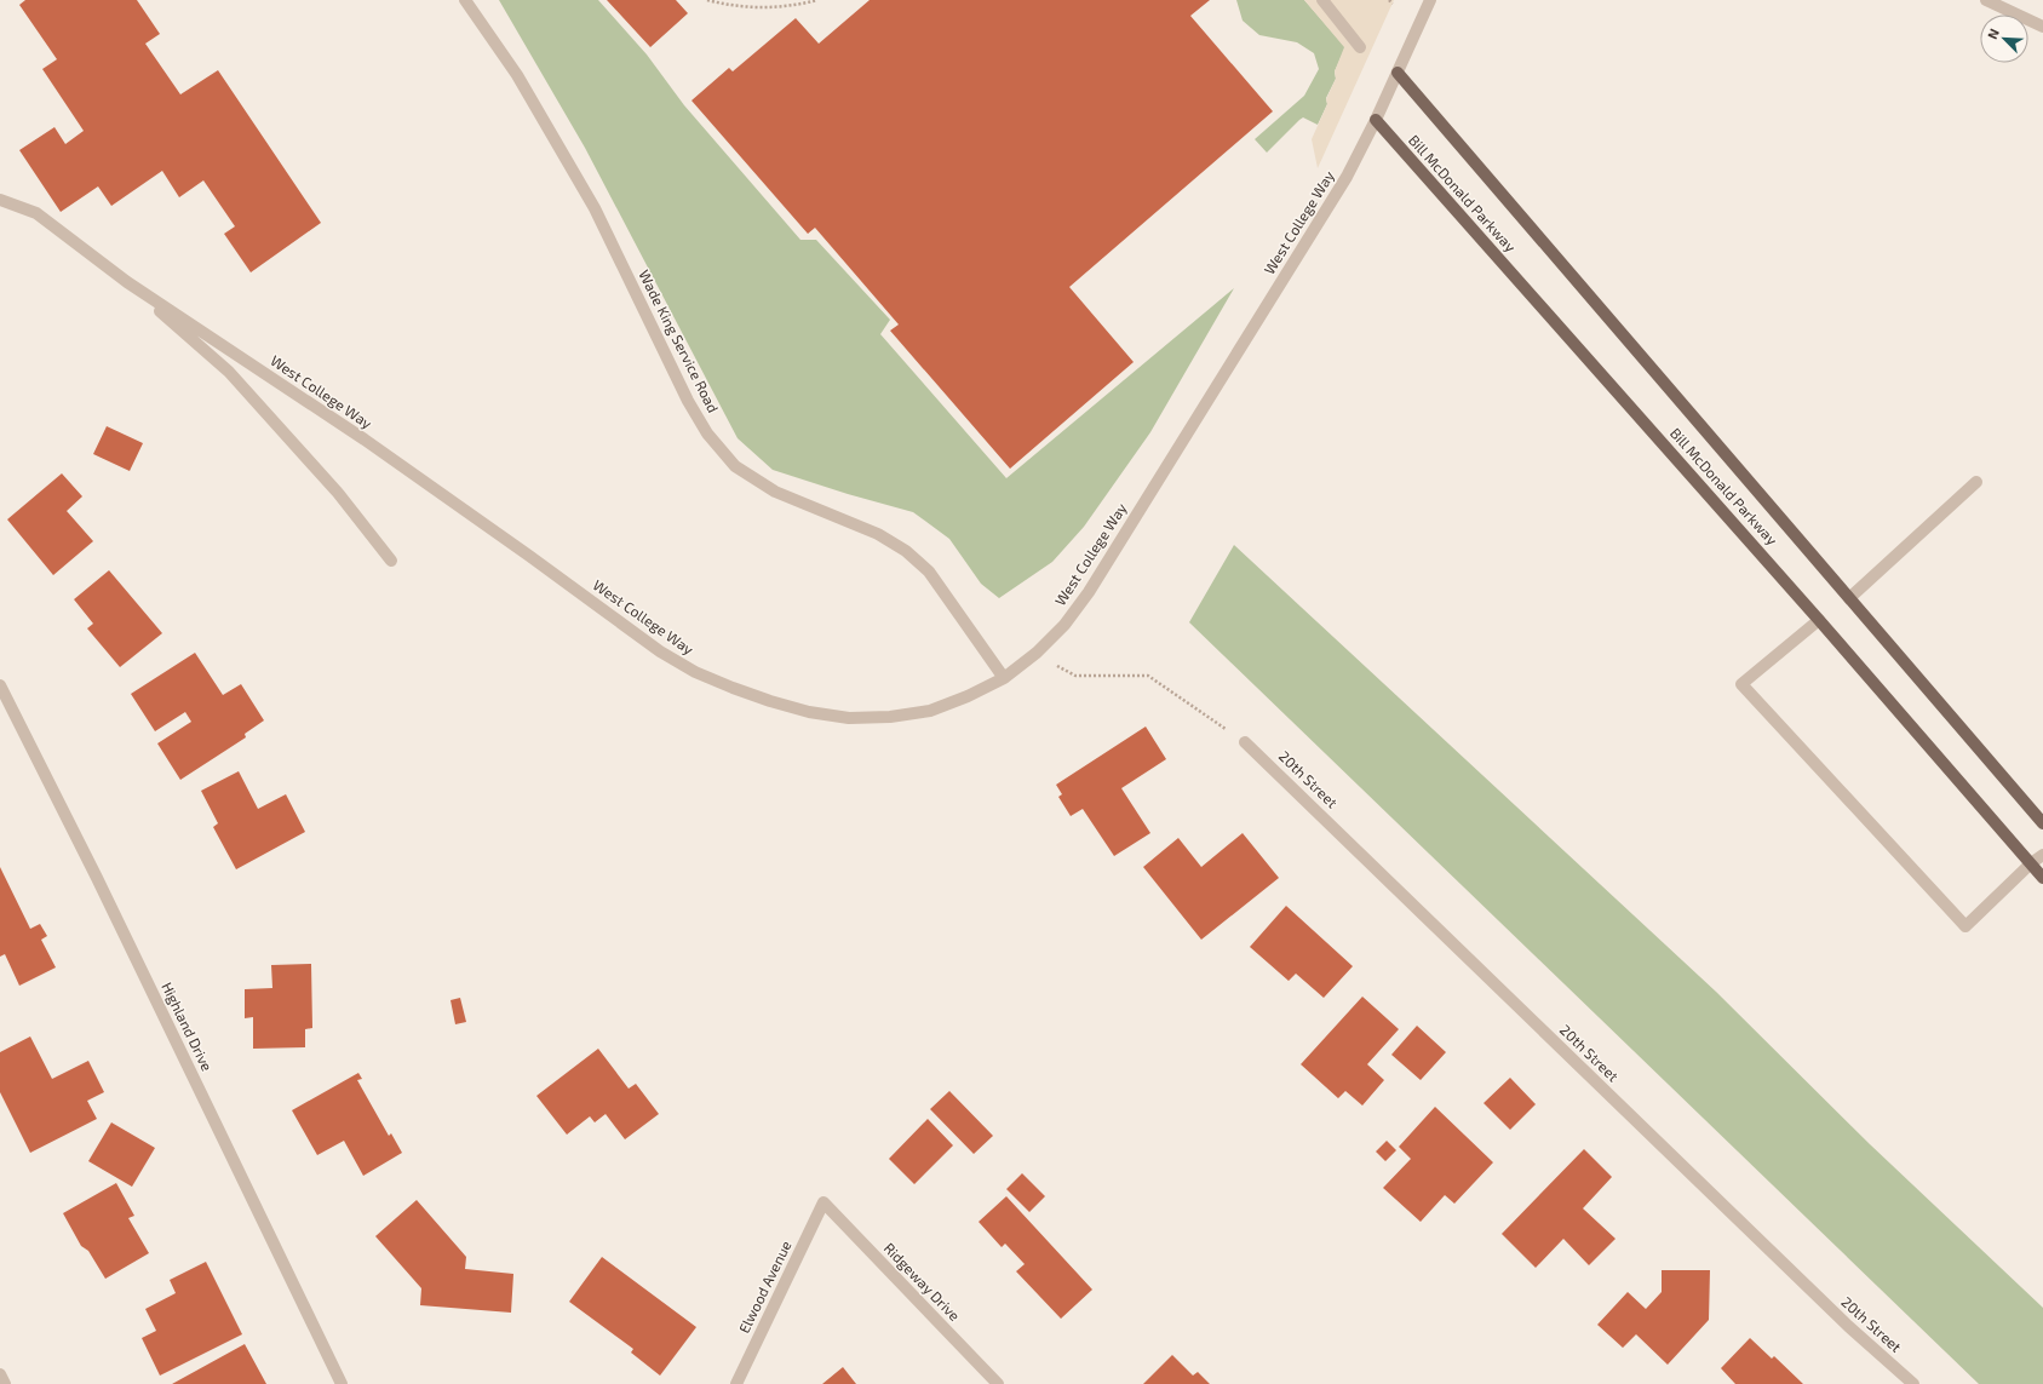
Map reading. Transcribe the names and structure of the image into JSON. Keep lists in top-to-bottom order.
{
  "streets": {
    "main road": ["Bill McDonald Parkway"],
    "street": [
      "West College Way",
      "Wade King Service Road",
      "20th Street",
      "Highland Drive",
      "Ridgeway Drive",
      "Elwood Avenue"
    ]
  },
  "crossings": [
    ["Bill McDonald Parkway", "West College Way"],
    ["West College Way", "Wade King Service Road"],
    ["Ridgeway Drive", "Elwood Avenue"]
  ],
  "north": "top left"
}
